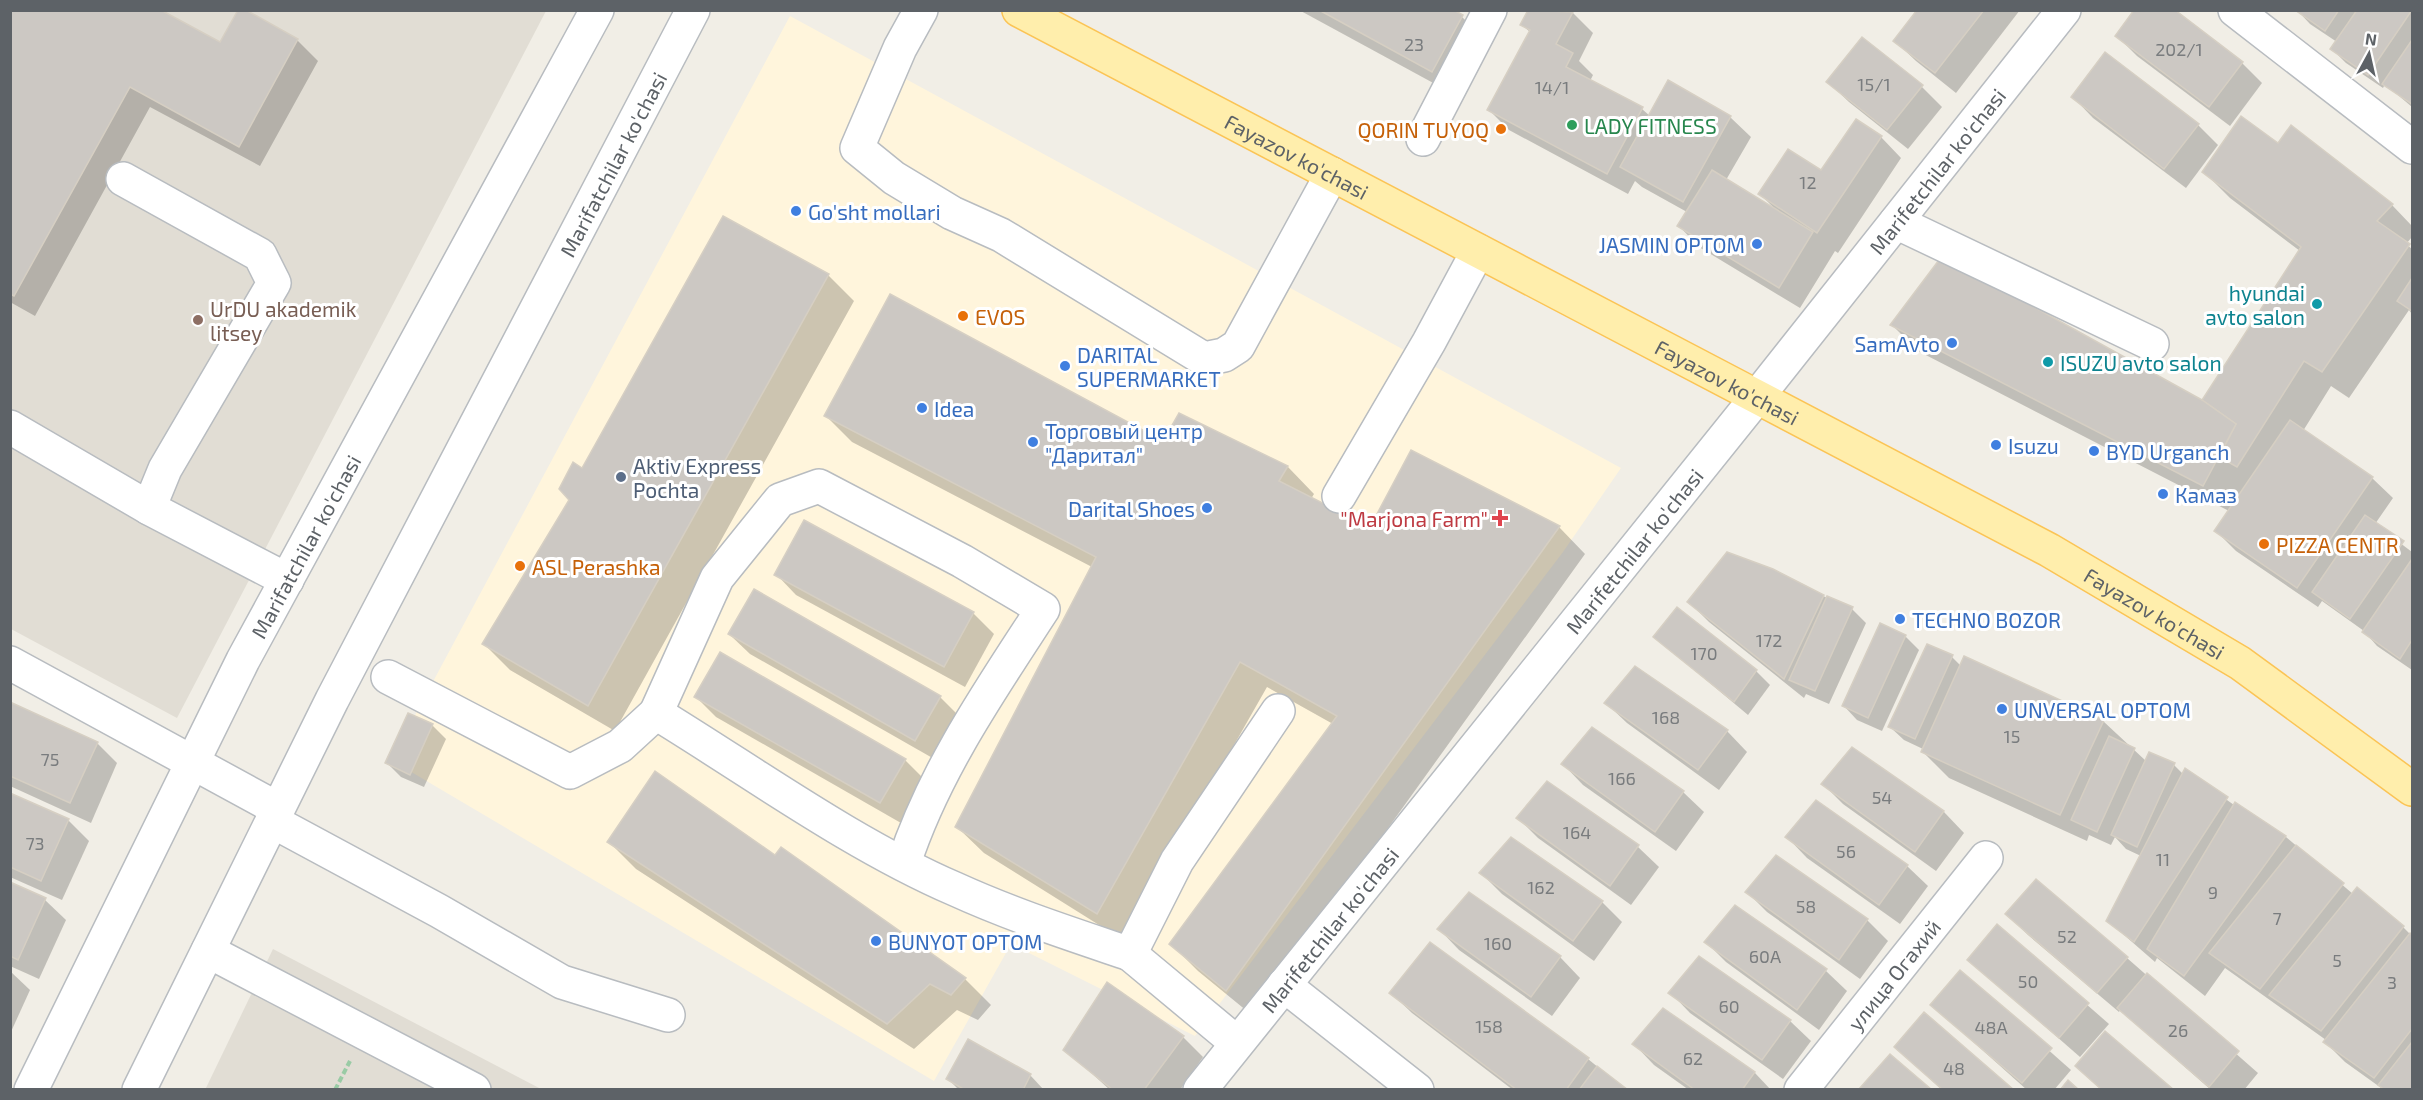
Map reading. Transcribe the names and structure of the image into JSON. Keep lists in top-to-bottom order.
{
  "streets": {
    "main road": ["Fayazov ko'chasi"],
    "street": ["Marifatchilar ko'chasi", "Marifetchilar ko'chasi", "улица Огахий"]
  },
  "crossings": [
    ["Fayazov ko'chasi", "Marifetchilar ko'chasi"]
  ],
  "places": {
    "other": [
      "LADY FITNESS",
      "QORIN TUYOQ",
      "Go'sht mollari",
      "JASMIN OPTOM",
      "hyundai avto salon",
      "EVOS",
      "UrDU akademik litsey",
      "SamAvto",
      "ISUZU avto salon",
      "DARITAL SUPERMARKET",
      "Idea",
      "Торговый центр \"Даритал\"",
      "Isuzu",
      "BYD Urganch",
      "Aktiv Express Pochta",
      "Камаз",
      "Darital Shoes",
      "PIZZA CENTR",
      "ASL Perashka",
      "TECHNO BOZOR",
      "UNVERSAL OPTOM",
      "BUNYOT OPTOM"
    ],
    "health": ["\"Marjona Farm\""]
  },
  "house_numbers": [
    "23",
    "202/1",
    "15/1",
    "14/1",
    "12",
    "172",
    "170",
    "168",
    "15",
    "75",
    "166",
    "54",
    "164",
    "73",
    "56",
    "11",
    "162",
    "9",
    "58",
    "7",
    "52",
    "160",
    "60A",
    "5",
    "50",
    "3",
    "60",
    "158",
    "48A",
    "26",
    "62",
    "48"
  ],
  "north": "top"
}
